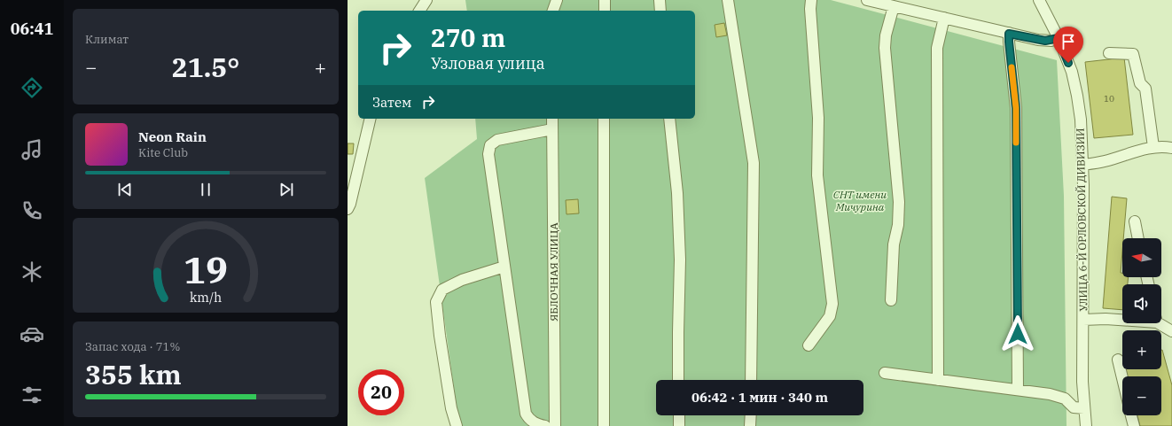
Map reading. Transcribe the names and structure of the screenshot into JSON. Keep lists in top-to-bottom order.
{
  "streets": {
    "street": ["УЛИЦА 6-Й ОРЛОВСКОЙ ДИВИЗИИ", "ЯБЛОЧНАЯ УЛИЦА"]
  },
  "parks": ["СНТ имени Мичурина"],
  "house_numbers": ["10"],
  "north": "left",
  "page": {
    "tabs": "06:41",
    "tile": [
      "Климат",
      ["Запас хода · 71%", "355 km"]
    ],
    "turn": ["270 m", "Узловая улица"],
    "heat": ["−", "21.5°", "+"],
    "then": "Затем",
    "song": ["Neon Rain", "Kite Club"],
    "map_buttons": ["+", "−"],
    "limit": "20",
    "trip": "06:42 · 1 мин · 340 m",
    "gauge": ["19", "km/h"]
  }
}
